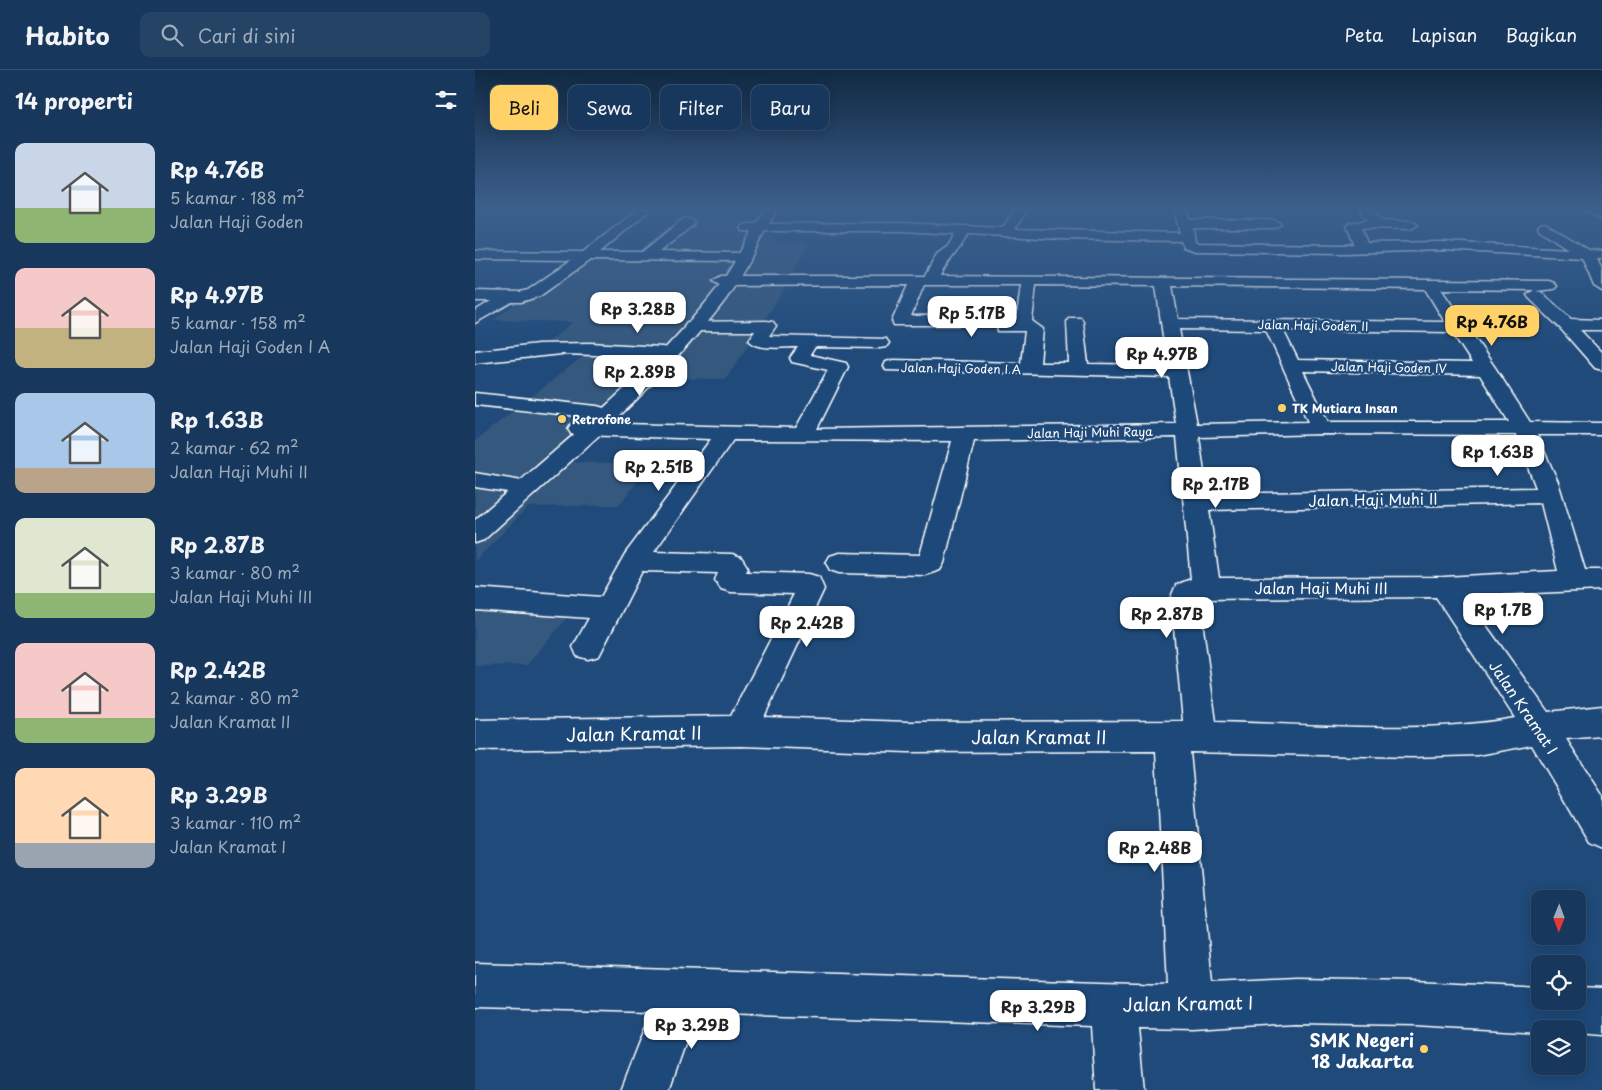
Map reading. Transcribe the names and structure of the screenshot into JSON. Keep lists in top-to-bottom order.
{
  "streets": {
    "street": [
      "Jalan Haji Goden II",
      "Jalan Haji Goden IV",
      "Jalan Haji Goden I A",
      "Jalan Haji Muhi Raya",
      "Jalan Haji Muhi II",
      "Jalan Haji Muhi III",
      "Jalan Kramat I",
      "Jalan Kramat II"
    ]
  },
  "crossings": [
    ["Jalan Haji Muhi III", "Jalan Kramat I"],
    ["Jalan Haji Muhi III", "Jalan Kramat II"],
    ["Jalan Kramat I", "Jalan Kramat II"]
  ],
  "places": ["TK Mutiara Insan", "Retrofone", "SMK Negeri 18 Jakarta"],
  "north": "bottom",
  "page": {
    "header": "Habito",
    "search": "Cari di sini",
    "nav": ["Peta", "Lapisan", "Bagikan"],
    "heading": "14 properti",
    "chip": [
      "Beli",
      "Sewa",
      "Filter",
      "Baru"
    ],
    "list": [
      {
        "name": "Rp 4.76B",
        "note": "5 kamar · 188 m² · Jalan Haji Goden"
      },
      {
        "name": "Rp 4.97B",
        "note": "5 kamar · 158 m² · Jalan Haji Goden I A"
      },
      {
        "name": "Rp 1.63B",
        "note": "2 kamar · 62 m² · Jalan Haji Muhi II"
      },
      {
        "name": "Rp 2.87B",
        "note": "3 kamar · 80 m² · Jalan Haji Muhi III"
      },
      {
        "name": "Rp 2.42B",
        "note": "2 kamar · 80 m² · Jalan Kramat II"
      },
      {
        "name": "Rp 3.29B",
        "note": "3 kamar · 110 m² · Jalan Kramat I"
      }
    ],
    "price": [
      "Rp 3.28B",
      "Rp 5.17B",
      "Rp 4.76B",
      "Rp 4.97B",
      "Rp 2.89B",
      "Rp 1.63B",
      "Rp 2.51B",
      "Rp 2.17B",
      "Rp 1.7B",
      "Rp 2.87B",
      "Rp 2.42B",
      "Rp 2.48B",
      "Rp 3.29B",
      "Rp 3.29B"
    ]
  }
}
